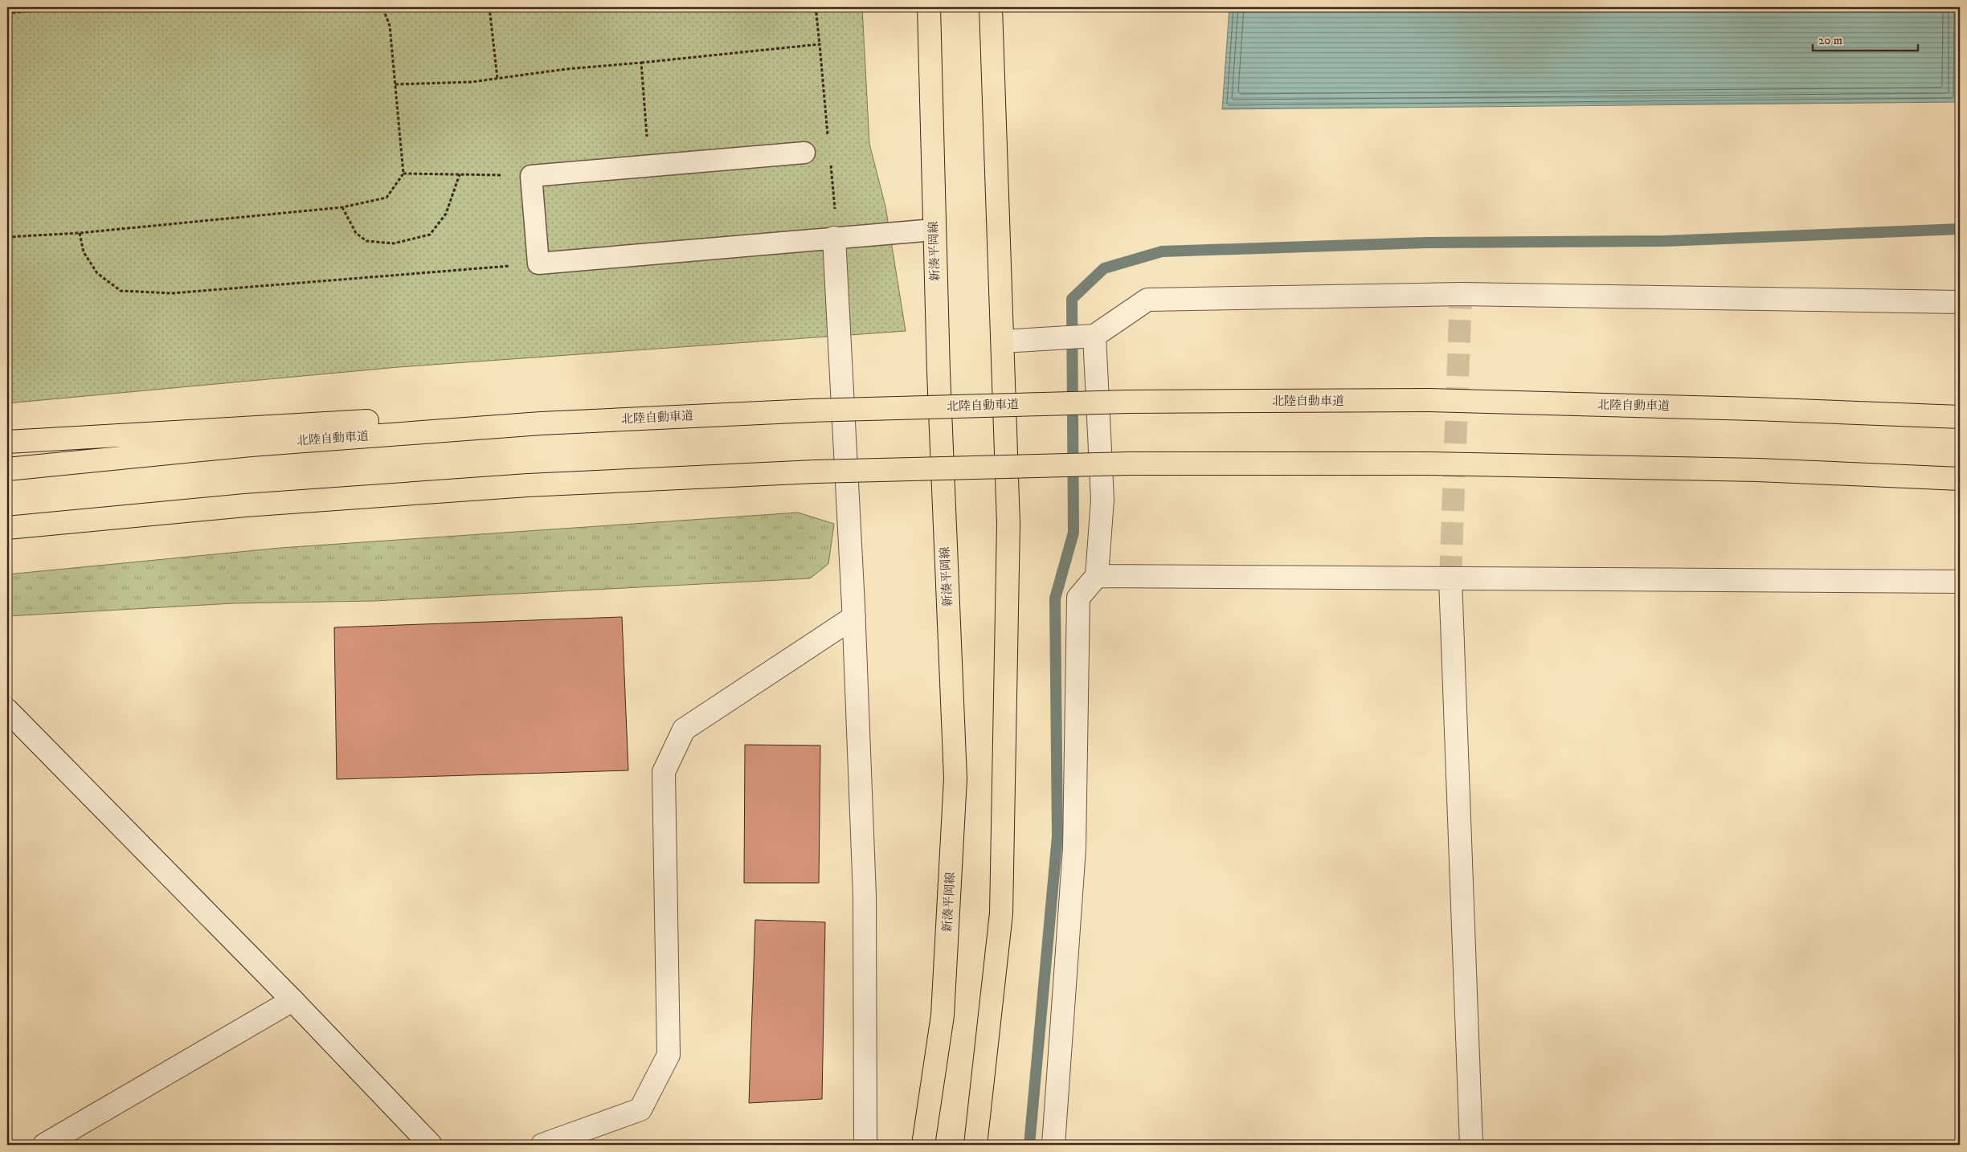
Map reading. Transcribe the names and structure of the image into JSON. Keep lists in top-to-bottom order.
{
  "streets": {
    "main road": ["新湊平岡線", "北陸自動車道"]
  },
  "scale_bar": "20 m"
}
